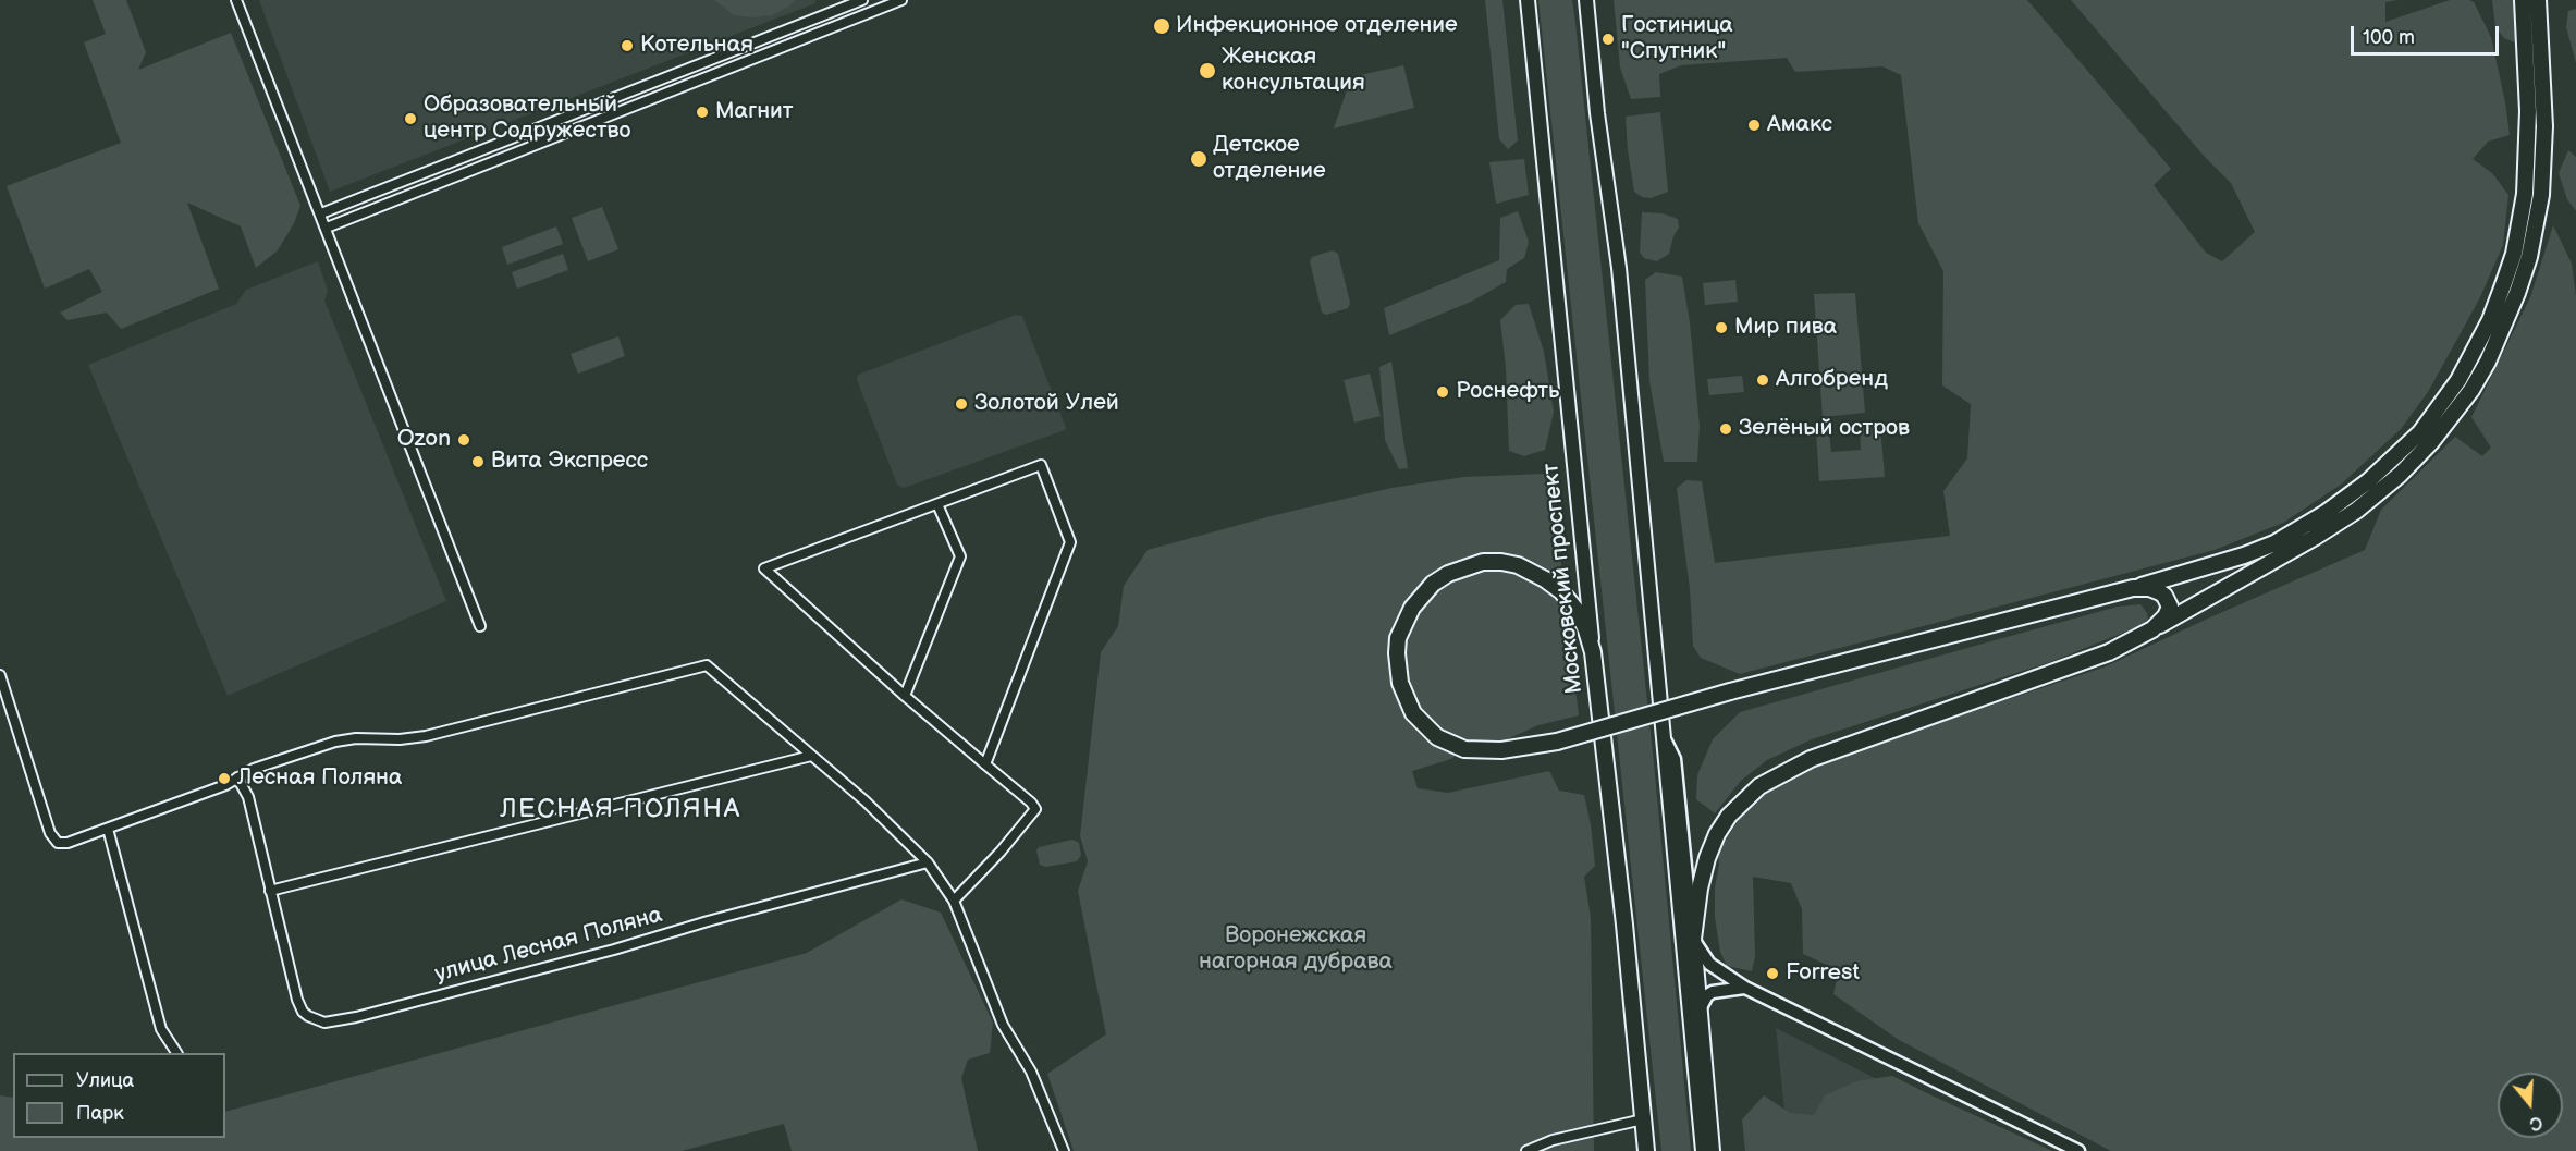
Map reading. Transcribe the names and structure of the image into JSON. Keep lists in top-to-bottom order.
{
  "streets": {
    "highway": ["Московский проспект"],
    "street": ["улица Лесная Поляна"]
  },
  "districts": ["ЛЕСНАЯ ПОЛЯНА"],
  "parks": ["Воронежская нагорная дубрава"],
  "places": [
    "Инфекционное отделение",
    "Гостиница \"Спутник\"",
    "Котельная",
    "Женская консультация",
    "Магнит",
    "Образовательный центр Содружество",
    "Амакс",
    "Детское отделение",
    "Мир пива",
    "Алгобренд",
    "Роснефть",
    "Золотой Улей",
    "Зелёный остров",
    "Ozon",
    "Вита Экспресс",
    "Лесная Поляна",
    "Forrest"
  ],
  "legend": ["Улица", "Парк"],
  "scale_bar": "100 m",
  "north": "bottom"
}
